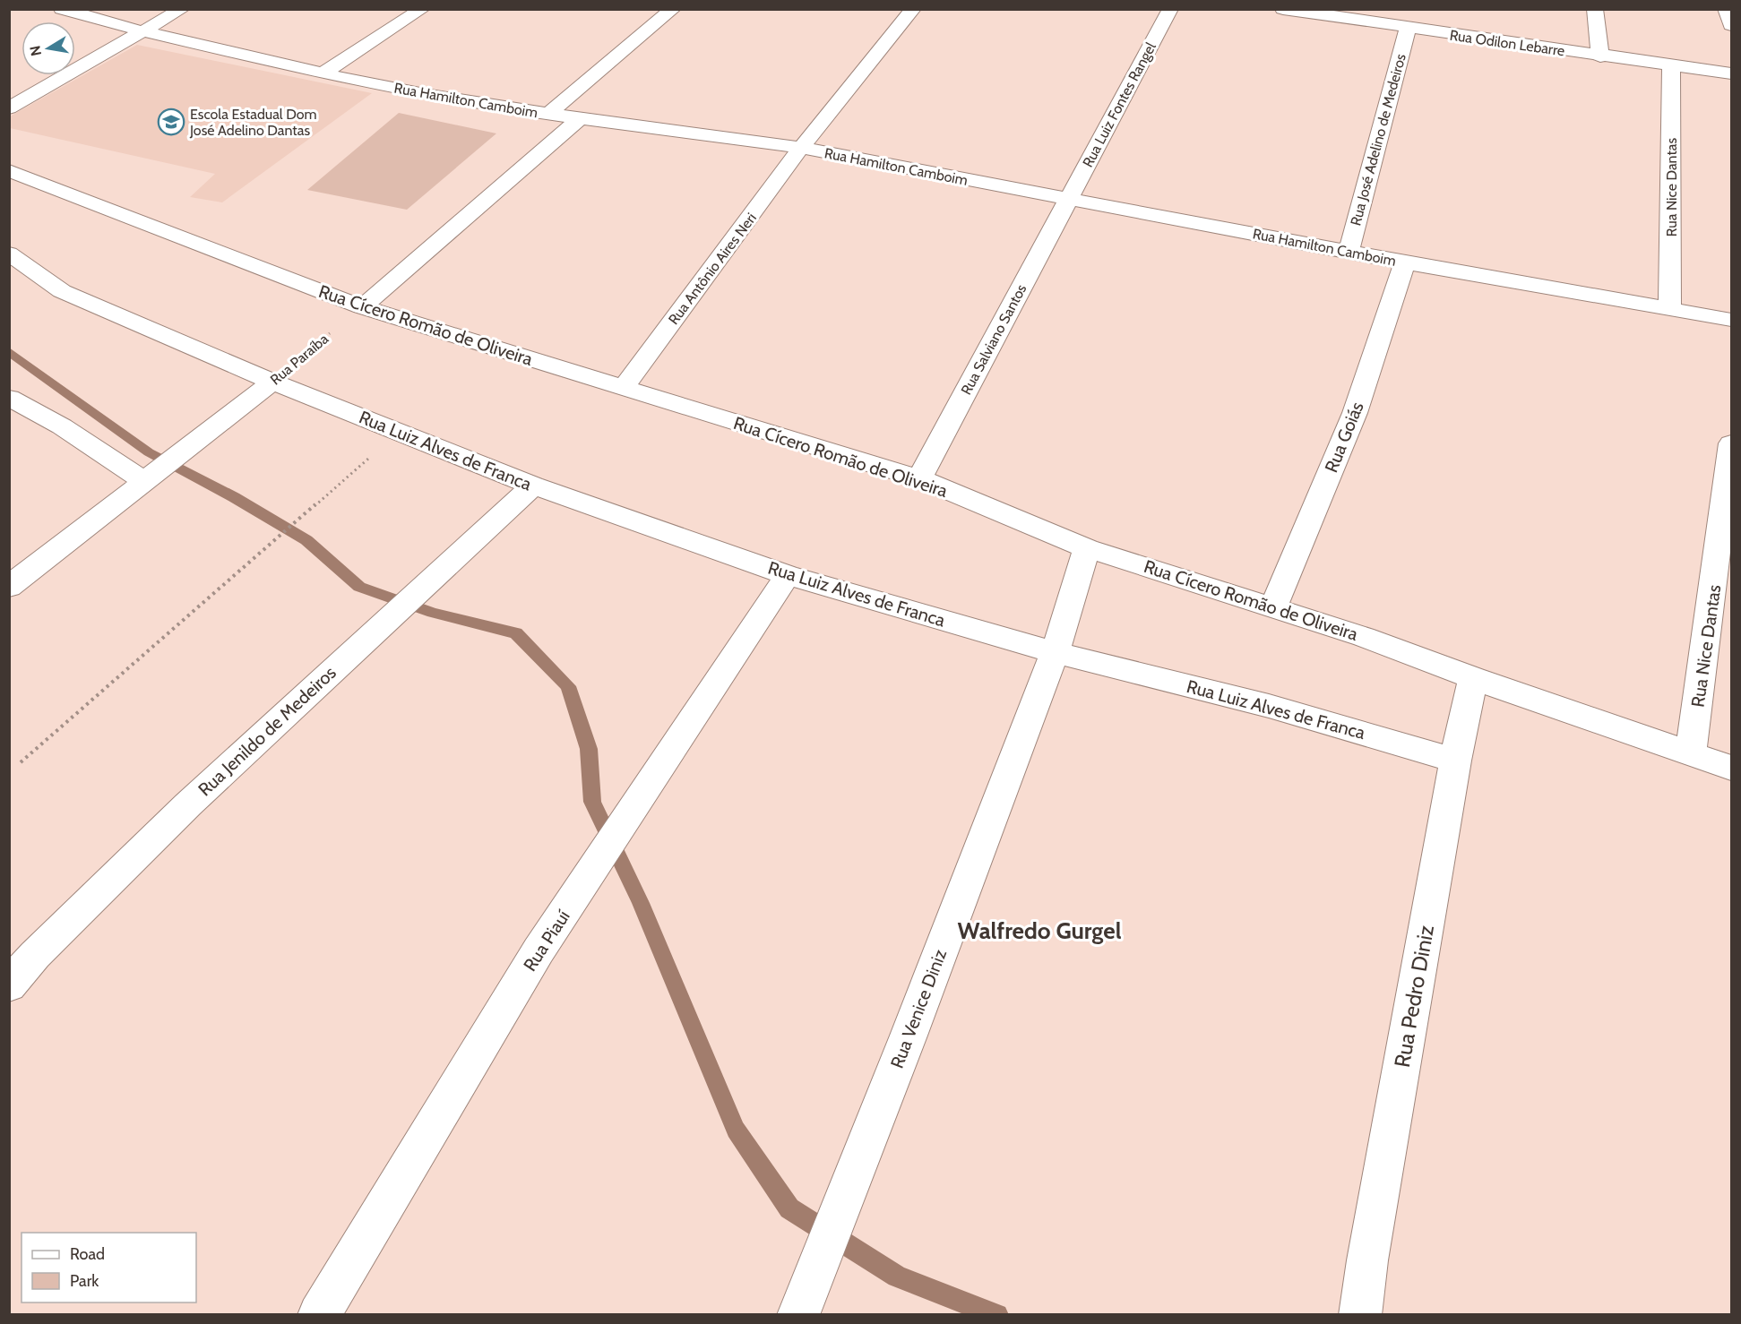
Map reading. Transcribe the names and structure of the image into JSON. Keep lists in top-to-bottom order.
{
  "streets": {
    "street": [
      "Rua Odilon Lebarre",
      "Rua Hamilton Camboim",
      "Rua Luiz Fontes Rangel",
      "Rua José Adelino de Medeiros",
      "Rua Nice Dantas",
      "Rua Antônio Aires Neri",
      "Rua Cícero Romão de Oliveira",
      "Rua Salviano Santos",
      "Rua Paraíba",
      "Rua Goiás",
      "Rua Luiz Alves de Franca",
      "Rua Jenildo de Medeiros",
      "Rua Piauí",
      "Rua Pedro Diniz",
      "Rua Venice Diniz"
    ]
  },
  "crossings": [
    ["Rua Odilon Lebarre", "Rua José Adelino de Medeiros"],
    ["Rua Odilon Lebarre", "Rua Nice Dantas"],
    ["Rua Hamilton Camboim", "Rua Luiz Fontes Rangel"],
    ["Rua Hamilton Camboim", "Rua José Adelino de Medeiros"],
    ["Rua Hamilton Camboim", "Rua Nice Dantas"],
    ["Rua Hamilton Camboim", "Rua Antônio Aires Neri"],
    ["Rua Hamilton Camboim", "Rua Salviano Santos"],
    ["Rua Hamilton Camboim", "Rua Goiás"],
    ["Rua Luiz Fontes Rangel", "Rua Salviano Santos"],
    ["Rua Nice Dantas", "Rua Cícero Romão de Oliveira"],
    ["Rua Antônio Aires Neri", "Rua Cícero Romão de Oliveira"],
    ["Rua Cícero Romão de Oliveira", "Rua Salviano Santos"],
    ["Rua Cícero Romão de Oliveira", "Rua Paraíba"],
    ["Rua Cícero Romão de Oliveira", "Rua Goiás"],
    ["Rua Cícero Romão de Oliveira", "Rua Pedro Diniz"],
    ["Rua Cícero Romão de Oliveira", "Rua Venice Diniz"],
    ["Rua Paraíba", "Rua Luiz Alves de Franca"],
    ["Rua Luiz Alves de Franca", "Rua Jenildo de Medeiros"],
    ["Rua Luiz Alves de Franca", "Rua Piauí"],
    ["Rua Luiz Alves de Franca", "Rua Pedro Diniz"],
    ["Rua Luiz Alves de Franca", "Rua Venice Diniz"]
  ],
  "districts": ["Walfredo Gurgel"],
  "places": {
    "school or university": ["Escola Estadual Dom José Adelino Dantas"]
  },
  "legend": ["Road", "Park"],
  "north": "left"
}
